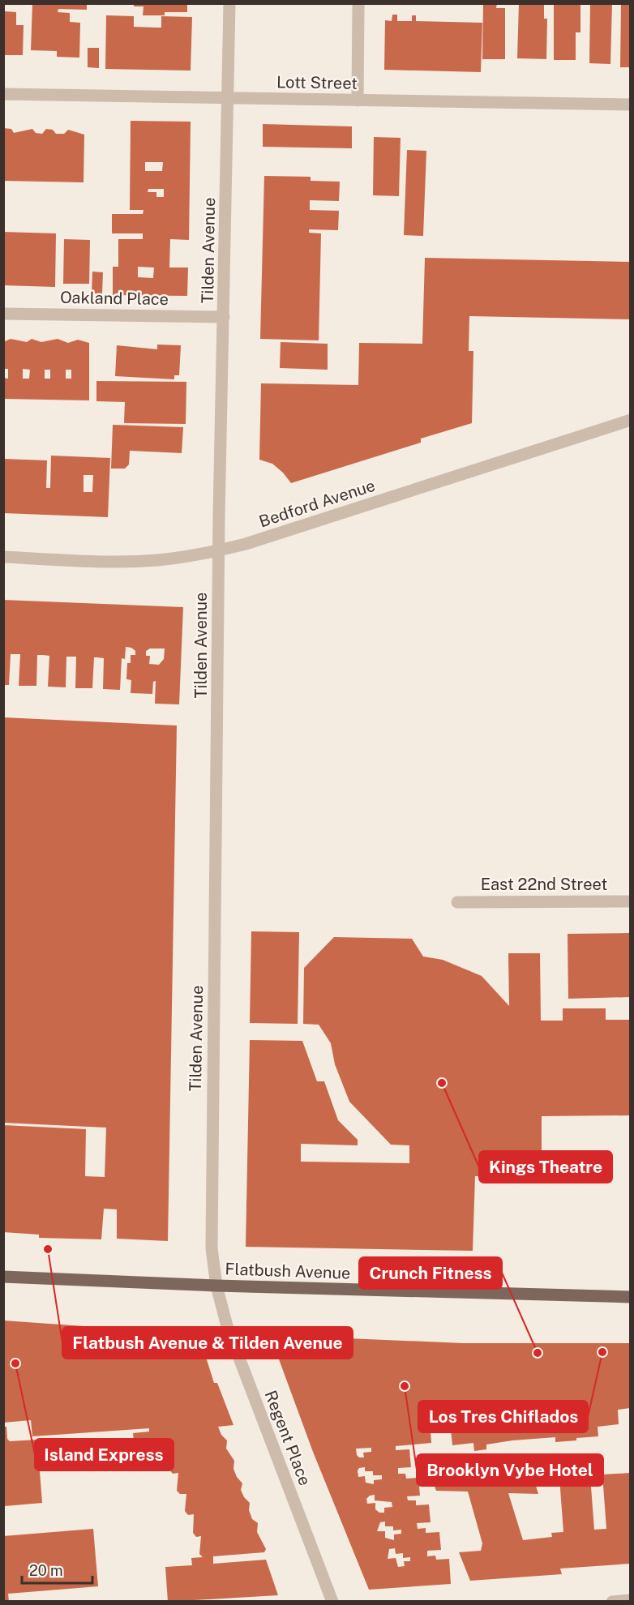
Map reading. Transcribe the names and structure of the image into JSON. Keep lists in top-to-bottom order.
{
  "streets": {
    "main road": ["Flatbush Avenue"],
    "street": [
      "Lott Street",
      "Tilden Avenue",
      "Oakland Place",
      "Bedford Avenue",
      "East 22nd Street",
      "Regent Place"
    ]
  },
  "crossings": [
    ["Lott Street", "Tilden Avenue"],
    ["Tilden Avenue", "Oakland Place"],
    ["Tilden Avenue", "Bedford Avenue"],
    ["Tilden Avenue", "Flatbush Avenue"],
    ["Tilden Avenue", "Regent Place"],
    ["Flatbush Avenue", "Regent Place"]
  ],
  "places": [
    "Kings Theatre",
    "Flatbush Avenue & Tilden Avenue",
    "Los Tres Chiflados",
    "Crunch Fitness",
    "Island Express",
    "Brooklyn Vybe Hotel"
  ],
  "scale_bar": "20 m"
}
